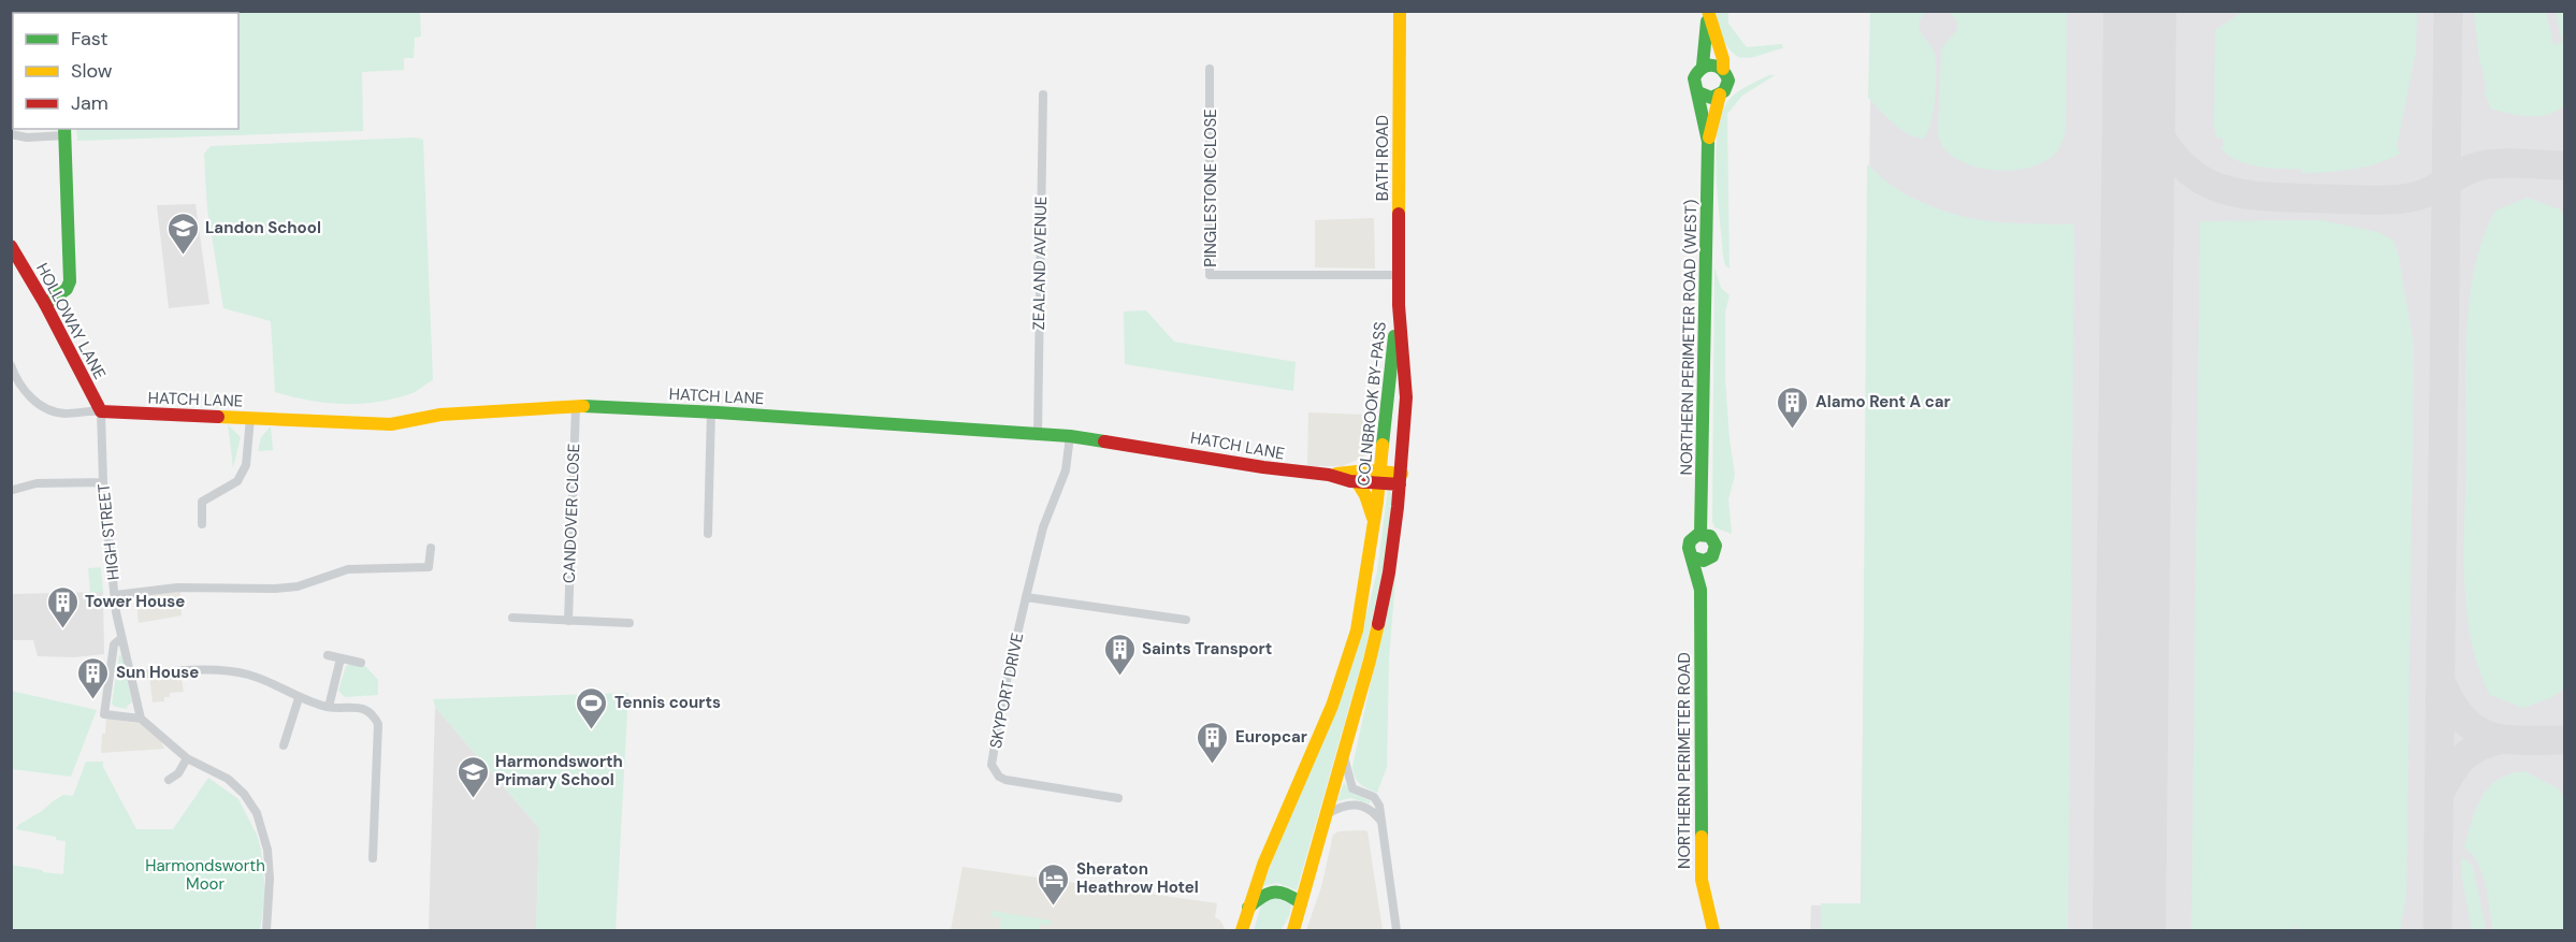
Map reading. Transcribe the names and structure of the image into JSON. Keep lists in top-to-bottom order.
{
  "streets": {
    "main road": [
      "BATH ROAD",
      "HOLLOWAY LANE",
      "NORTHERN PERIMETER ROAD (WEST)",
      "HATCH LANE",
      "COLNBROOK BY-PASS",
      "NORTHERN PERIMETER ROAD"
    ],
    "street": [
      "PINGLESTONE CLOSE",
      "ZEALAND AVENUE",
      "CANDOVER CLOSE",
      "HIGH STREET",
      "SKYPORT DRIVE"
    ]
  },
  "crossings": [
    ["BATH ROAD", "PINGLESTONE CLOSE"],
    ["BATH ROAD", "COLNBROOK BY-PASS"],
    ["ZEALAND AVENUE", "HATCH LANE"],
    ["HOLLOWAY LANE", "HATCH LANE"],
    ["HOLLOWAY LANE", "HIGH STREET"],
    ["NORTHERN PERIMETER ROAD (WEST)", "NORTHERN PERIMETER ROAD"],
    ["HATCH LANE", "COLNBROOK BY-PASS"],
    ["HATCH LANE", "CANDOVER CLOSE"],
    ["HATCH LANE", "HIGH STREET"],
    ["HATCH LANE", "SKYPORT DRIVE"]
  ],
  "parks": ["Harmondsworth Moor"],
  "places": {
    "school or university": ["Landon School", "Harmondsworth Primary School"],
    "building": [
      "Alamo Rent A car",
      "Tower House",
      "Saints Transport",
      "Sun House",
      "Europcar"
    ],
    "sports": ["Tennis courts"],
    "hotel": ["Sheraton Heathrow Hotel"]
  },
  "legend": ["Fast", "Slow", "Jam"]
}
